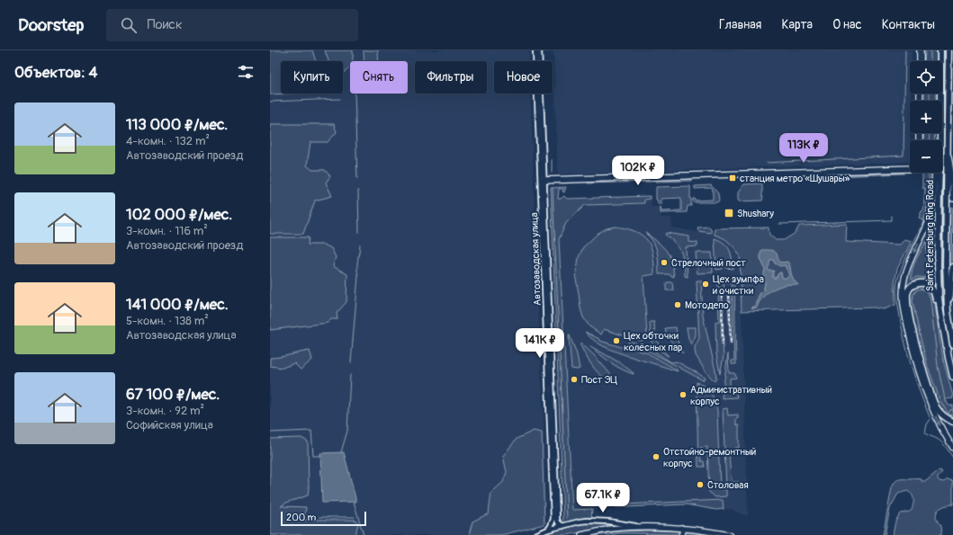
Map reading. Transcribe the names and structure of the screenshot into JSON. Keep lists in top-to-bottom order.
{
  "streets": {
    "highway": ["Saint Petersburg Ring Road"],
    "street": ["Автозаводская улица"]
  },
  "places": {
    "transit": ["станция метро «Шушары»", "Shushary"],
    "other": [
      "Стрелочный пост",
      "Цех зумпфа и очистки",
      "Мотодепо",
      "Цех обточки колёсных пар",
      "Пост ЭЦ",
      "Административный корпус",
      "Отстойно-ремонтный корпус",
      "Столовая"
    ]
  },
  "scale_bar": "200 m",
  "page": {
    "header": "Doorstep",
    "search": "Поиск",
    "nav": [
      "Главная",
      "Карта",
      "О нас",
      "Контакты"
    ],
    "heading": "Объектов: 4",
    "map_buttons": ["+", "−"],
    "chip": [
      "Купить",
      "Снять",
      "Фильтры",
      "Новое"
    ],
    "list": [
      {
        "name": "113 000 ₽/мес.",
        "note": "4-комн. · 132 m² · Автозаводский проезд"
      },
      {
        "name": "102 000 ₽/мес.",
        "note": "3-комн. · 116 m² · Автозаводский проезд"
      },
      {
        "name": "141 000 ₽/мес.",
        "note": "5-комн. · 138 m² · Автозаводская улица"
      },
      {
        "name": "67 100 ₽/мес.",
        "note": "3-комн. · 92 m² · Софийская улица"
      }
    ],
    "price": [
      "113K ₽",
      "102K ₽",
      "141K ₽",
      "67.1K ₽"
    ],
    "scale": "200 m"
  }
}
